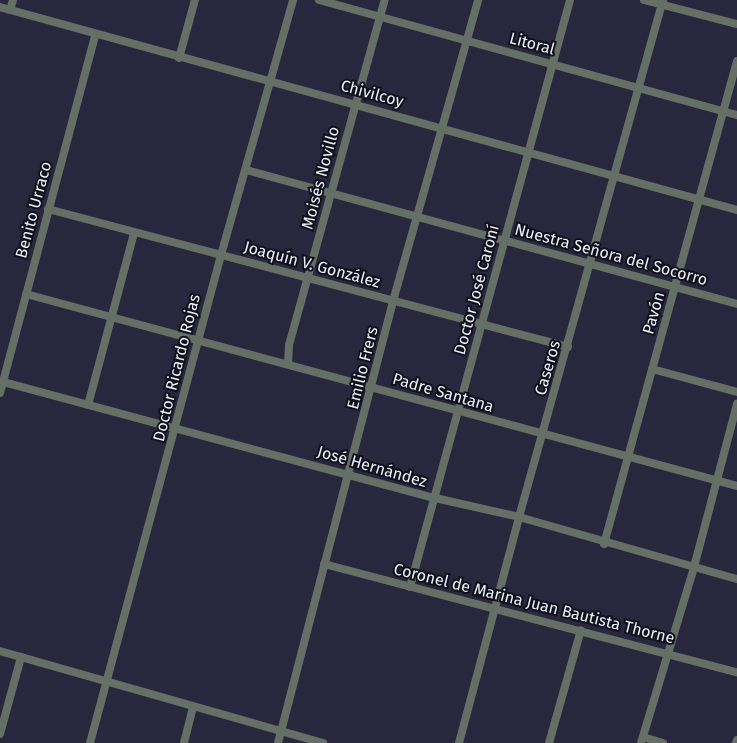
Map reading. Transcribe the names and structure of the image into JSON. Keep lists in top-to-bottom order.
{
  "streets": {
    "street": [
      "Litoral",
      "Chivilcoy",
      "Moisés Novillo",
      "Benito Urraco",
      "Nuestra Señora del Socorro",
      "Joaquín V. González",
      "Doctor José Caroní",
      "Pavón",
      "Doctor Ricardo Rojas",
      "Emilio Frers",
      "Caseros",
      "Padre Santana",
      "José Hernández",
      "Coronel de Marina Juan Bautista Thorne"
    ]
  },
  "crossings": [
    ["Litoral", "Moisés Novillo"],
    ["Litoral", "Doctor José Caroní"],
    ["Litoral", "Pavón"],
    ["Litoral", "Emilio Frers"],
    ["Litoral", "Caseros"],
    ["Chivilcoy", "Moisés Novillo"],
    ["Chivilcoy", "Benito Urraco"],
    ["Chivilcoy", "Doctor José Caroní"],
    ["Chivilcoy", "Pavón"],
    ["Chivilcoy", "Doctor Ricardo Rojas"],
    ["Chivilcoy", "Emilio Frers"],
    ["Chivilcoy", "Caseros"],
    ["Moisés Novillo", "Nuestra Señora del Socorro"],
    ["Moisés Novillo", "Joaquín V. González"],
    ["Moisés Novillo", "Padre Santana"],
    ["Benito Urraco", "Joaquín V. González"],
    ["Benito Urraco", "Padre Santana"],
    ["Benito Urraco", "José Hernández"],
    ["Nuestra Señora del Socorro", "Doctor José Caroní"],
    ["Nuestra Señora del Socorro", "Pavón"],
    ["Nuestra Señora del Socorro", "Doctor Ricardo Rojas"],
    ["Nuestra Señora del Socorro", "Emilio Frers"],
    ["Nuestra Señora del Socorro", "Caseros"],
    ["Joaquín V. González", "Doctor José Caroní"],
    ["Joaquín V. González", "Doctor Ricardo Rojas"],
    ["Joaquín V. González", "Emilio Frers"],
    ["Joaquín V. González", "Caseros"],
    ["Doctor José Caroní", "Padre Santana"],
    ["Doctor José Caroní", "José Hernández"],
    ["Doctor José Caroní", "Coronel de Marina Juan Bautista Thorne"],
    ["Pavón", "Padre Santana"],
    ["Pavón", "José Hernández"],
    ["Doctor Ricardo Rojas", "Padre Santana"],
    ["Doctor Ricardo Rojas", "José Hernández"],
    ["Emilio Frers", "Padre Santana"],
    ["Emilio Frers", "José Hernández"],
    ["Emilio Frers", "Coronel de Marina Juan Bautista Thorne"],
    ["Caseros", "Padre Santana"],
    ["Caseros", "José Hernández"],
    ["Caseros", "Coronel de Marina Juan Bautista Thorne"]
  ]
}
